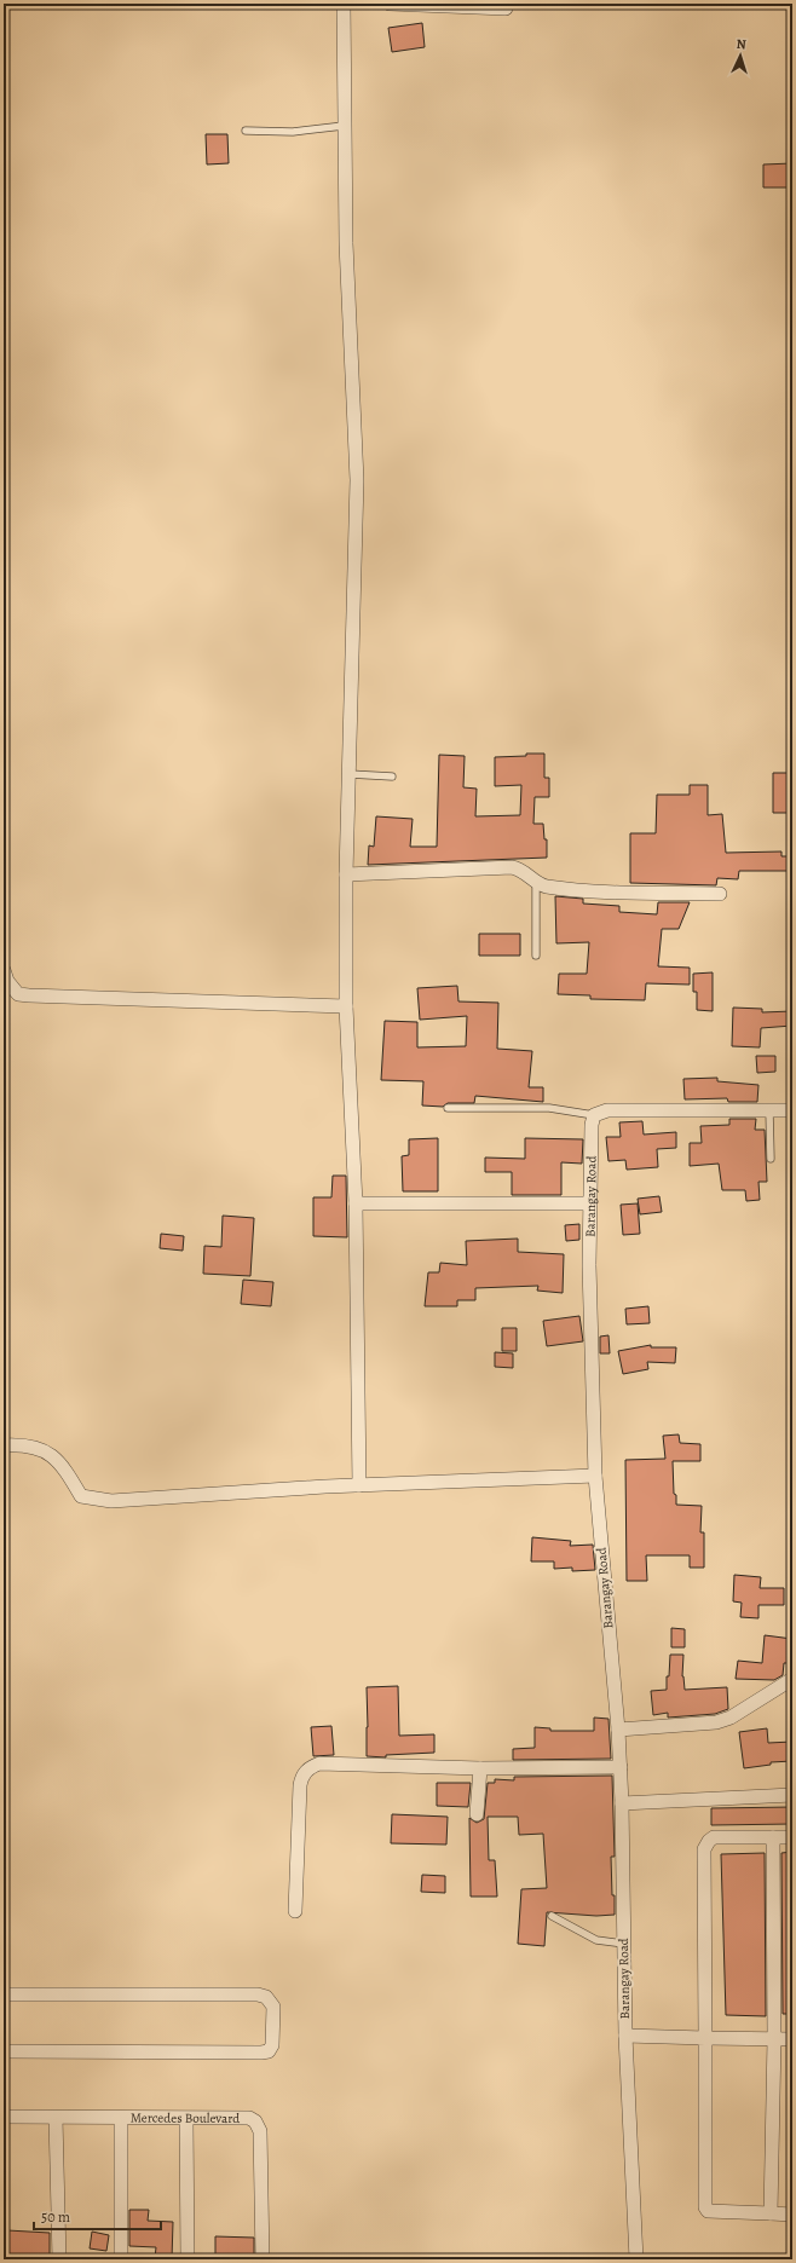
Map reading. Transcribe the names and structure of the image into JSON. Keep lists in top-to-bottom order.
{
  "streets": {
    "street": ["Barangay Road", "Mercedes Boulevard"]
  },
  "scale_bar": "50 m",
  "north": "top"
}
